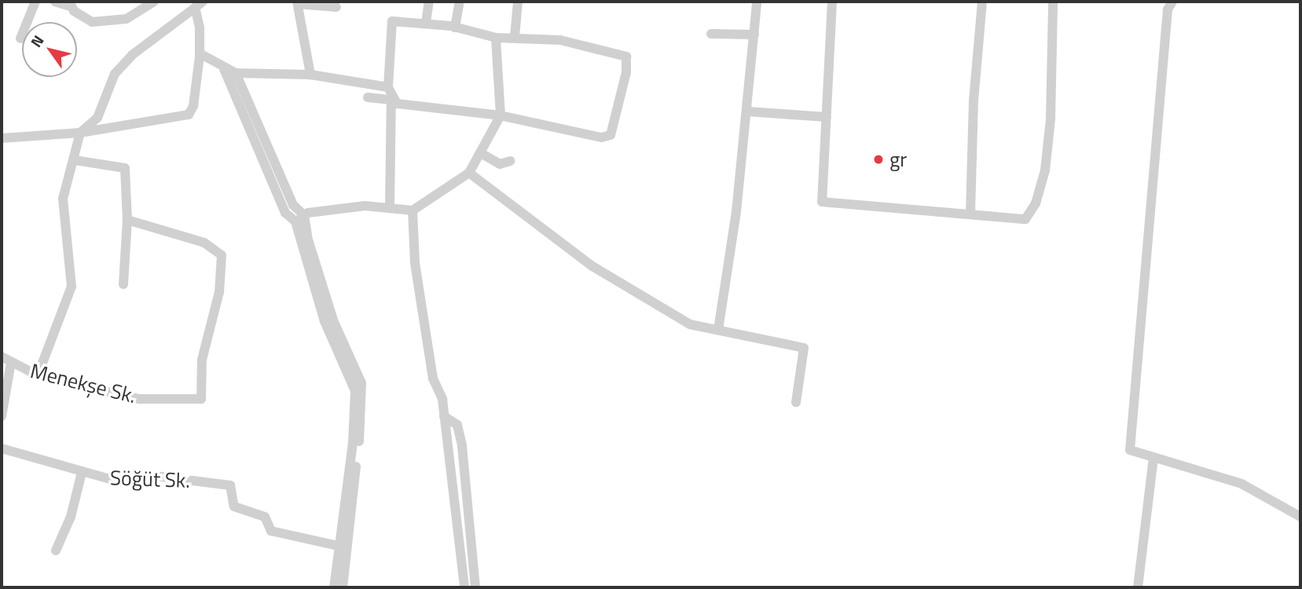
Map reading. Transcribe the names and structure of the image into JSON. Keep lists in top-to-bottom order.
{
  "streets": {
    "street": ["Menekşe Sk.", "Söğüt Sk."]
  },
  "places": ["gr"],
  "north": "top left"
}
